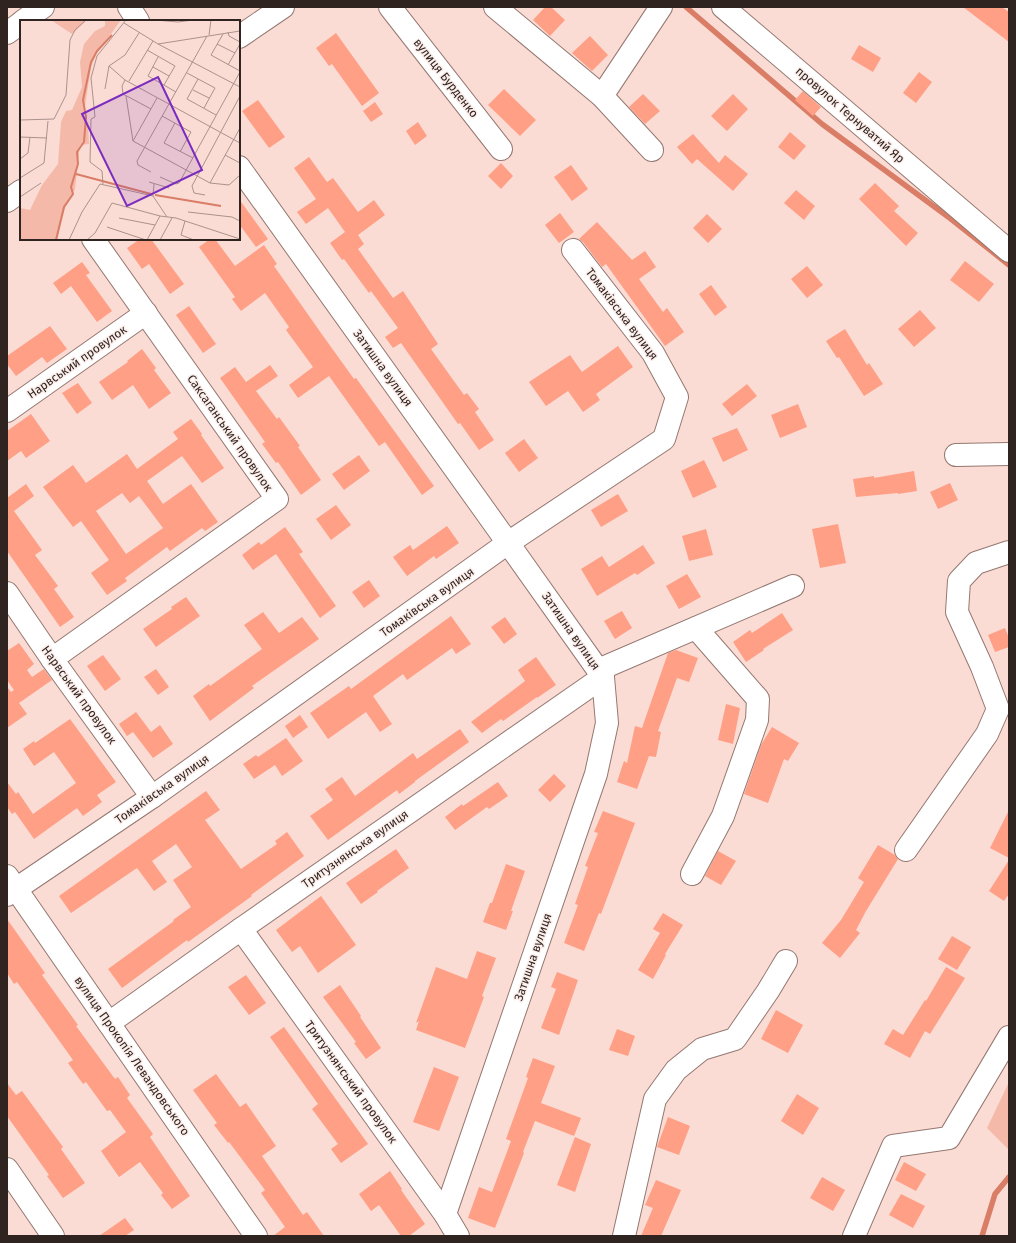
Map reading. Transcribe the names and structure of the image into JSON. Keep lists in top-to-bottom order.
{
  "streets": {
    "street": [
      "вулиця Бурденко",
      "провулок Тернуватий Яр",
      "Томаківська вулиця",
      "Нарвський провулок",
      "Затишна вулиця",
      "Саксаганський провулок",
      "Тритузнянська вулиця",
      "вулиця Прокопія Левандовського",
      "Тритузнянський провулок"
    ]
  },
  "crossings": [
    ["Томаківська вулиця", "Нарвський провулок"],
    ["Томаківська вулиця", "Затишна вулиця"],
    ["Томаківська вулиця", "вулиця Прокопія Левандовського"],
    ["Нарвський провулок", "Саксаганський провулок"],
    ["Затишна вулиця", "Тритузнянська вулиця"],
    ["Затишна вулиця", "Тритузнянський провулок"],
    ["Тритузнянська вулиця", "вулиця Прокопія Левандовського"],
    ["Тритузнянська вулиця", "Тритузнянський провулок"]
  ]
}
